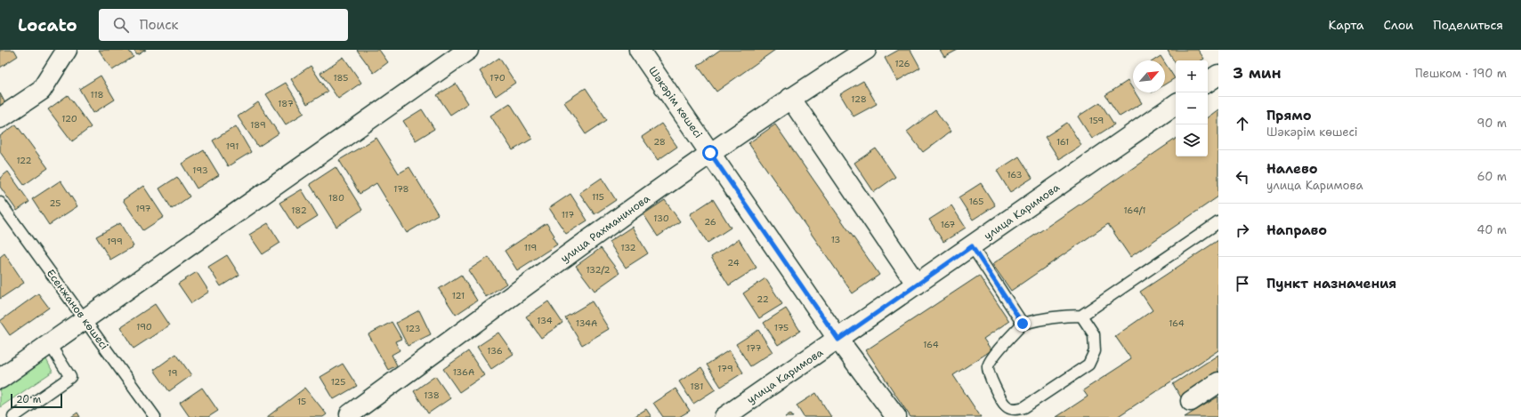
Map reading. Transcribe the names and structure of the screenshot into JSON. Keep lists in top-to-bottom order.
{
  "streets": {
    "street": ["Шәкәрім көшесі", "улица Каримова", "улица Рахманинова"],
    "lane": ["Есенжанов көшесі"]
  },
  "crossings": [
    ["Шәкәрім көшесі", "улица Каримова"],
    ["Шәкәрім көшесі", "улица Рахманинова"]
  ],
  "house_numbers": [
    "126",
    "185",
    "170",
    "118",
    "128",
    "187",
    "120",
    "159",
    "189",
    "28",
    "161",
    "191",
    "122",
    "193",
    "163",
    "178",
    "115",
    "180",
    "165",
    "25",
    "197",
    "182",
    "164/1",
    "117",
    "130",
    "26",
    "167",
    "13",
    "199",
    "119",
    "132",
    "24",
    "132/2",
    "121",
    "22",
    "134",
    "134А",
    "164",
    "190",
    "175",
    "123",
    "164",
    "177",
    "136",
    "179",
    "136А",
    "19",
    "125",
    "181",
    "138",
    "15"
  ],
  "scale_bar": "20 m",
  "north": "top right",
  "page": {
    "header": "Locato",
    "search": "Поиск",
    "nav": ["Карта", "Слои", "Поделиться"],
    "heading": ["3 мин", "Пешком · 190 m"],
    "map_buttons": ["+", "−"],
    "list": [
      ["Прямо", "Шәкәрім көшесі", "90 m"],
      ["Налево", "улица Каримова", "60 m"],
      ["Направо", "40 m"],
      "Пункт назначения"
    ],
    "scale": "20 m"
  }
}
